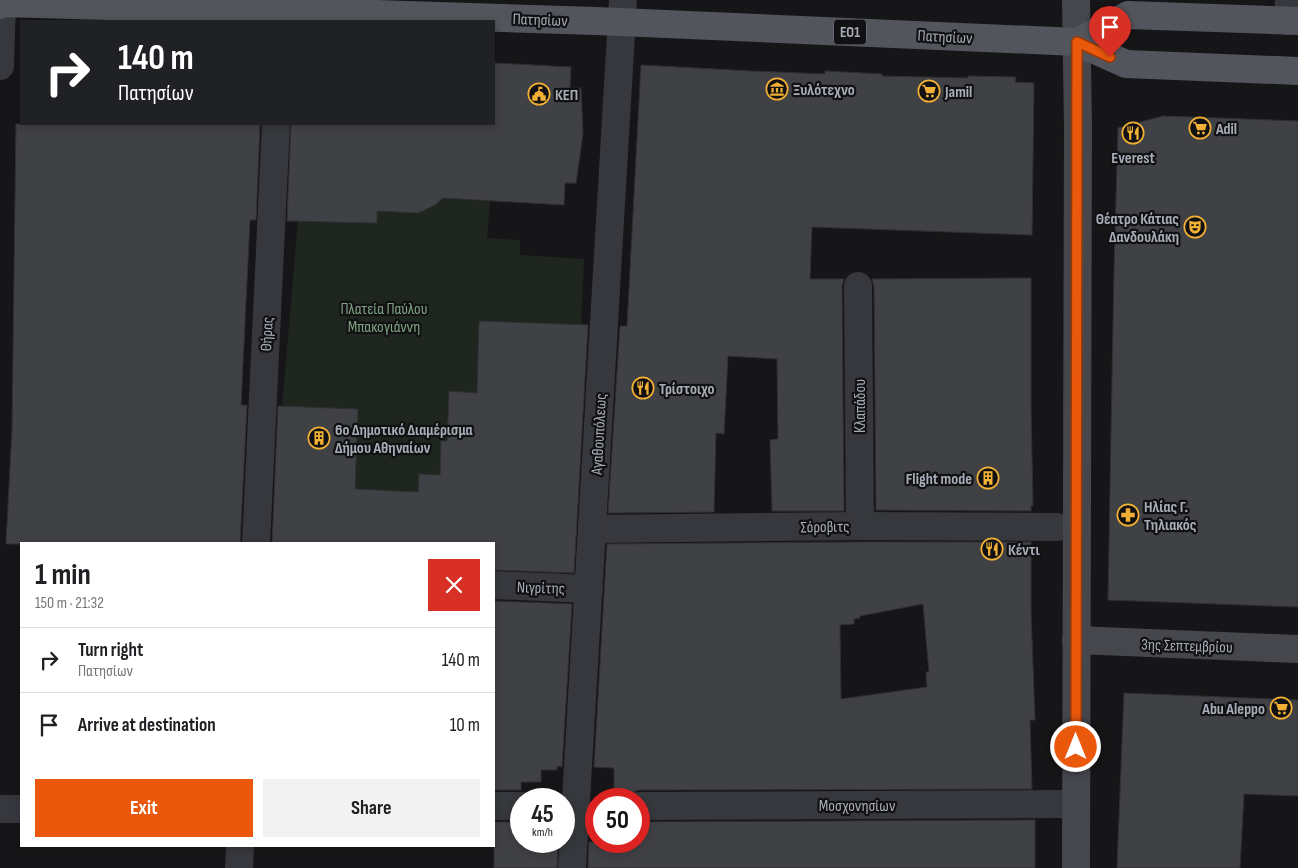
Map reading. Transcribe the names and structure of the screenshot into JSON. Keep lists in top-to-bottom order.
{
  "streets": {
    "main road": ["Πατησίων", "ΕΟ1", "3ης Σεπτεμβρίου"],
    "street": [
      "Θήρας",
      "Κλαπάδου",
      "Αγαθουπόλεως",
      "Σόροβιτς",
      "Νιγρίτης",
      "Μοσχονησίων"
    ]
  },
  "crossings": [
    ["Πατησίων", "Αγαθουπόλεως"],
    ["Κλαπάδου", "Σόροβιτς"],
    ["Αγαθουπόλεως", "Σόροβιτς"],
    ["Αγαθουπόλεως", "Νιγρίτης"]
  ],
  "parks": ["Πλατεία Παύλου Μπακογιάννη"],
  "places": {
    "museum": ["Ξυλότεχνο"],
    "supermarket": ["Jamil", "Adil", "Abu Aleppo"],
    "public building": ["ΚΕΠ"],
    "restaurant": ["Everest", "Τρίστοιχο", "Κέντι"],
    "theatre": ["Θέατρο Κάτιας Δανδουλάκη"],
    "building": ["6ο Δημοτικό Διαμέρισμα Δήμου Αθηναίων", "Flight mode"],
    "pharmacy": ["Ηλίας Γ. Τηλιακός"]
  },
  "page": {
    "turn": ["140 m", "Πατησίων"],
    "heading": ["1 min", "150 m · 21:32"],
    "list": [
      {
        "name": "Turn right",
        "note": "Πατησίων",
        "value": "140 m"
      },
      {
        "name": "Arrive at destination",
        "value": "10 m"
      }
    ],
    "buttons": ["Exit", "Share"],
    "speed": "45 km/h",
    "limit": "50"
  }
}
